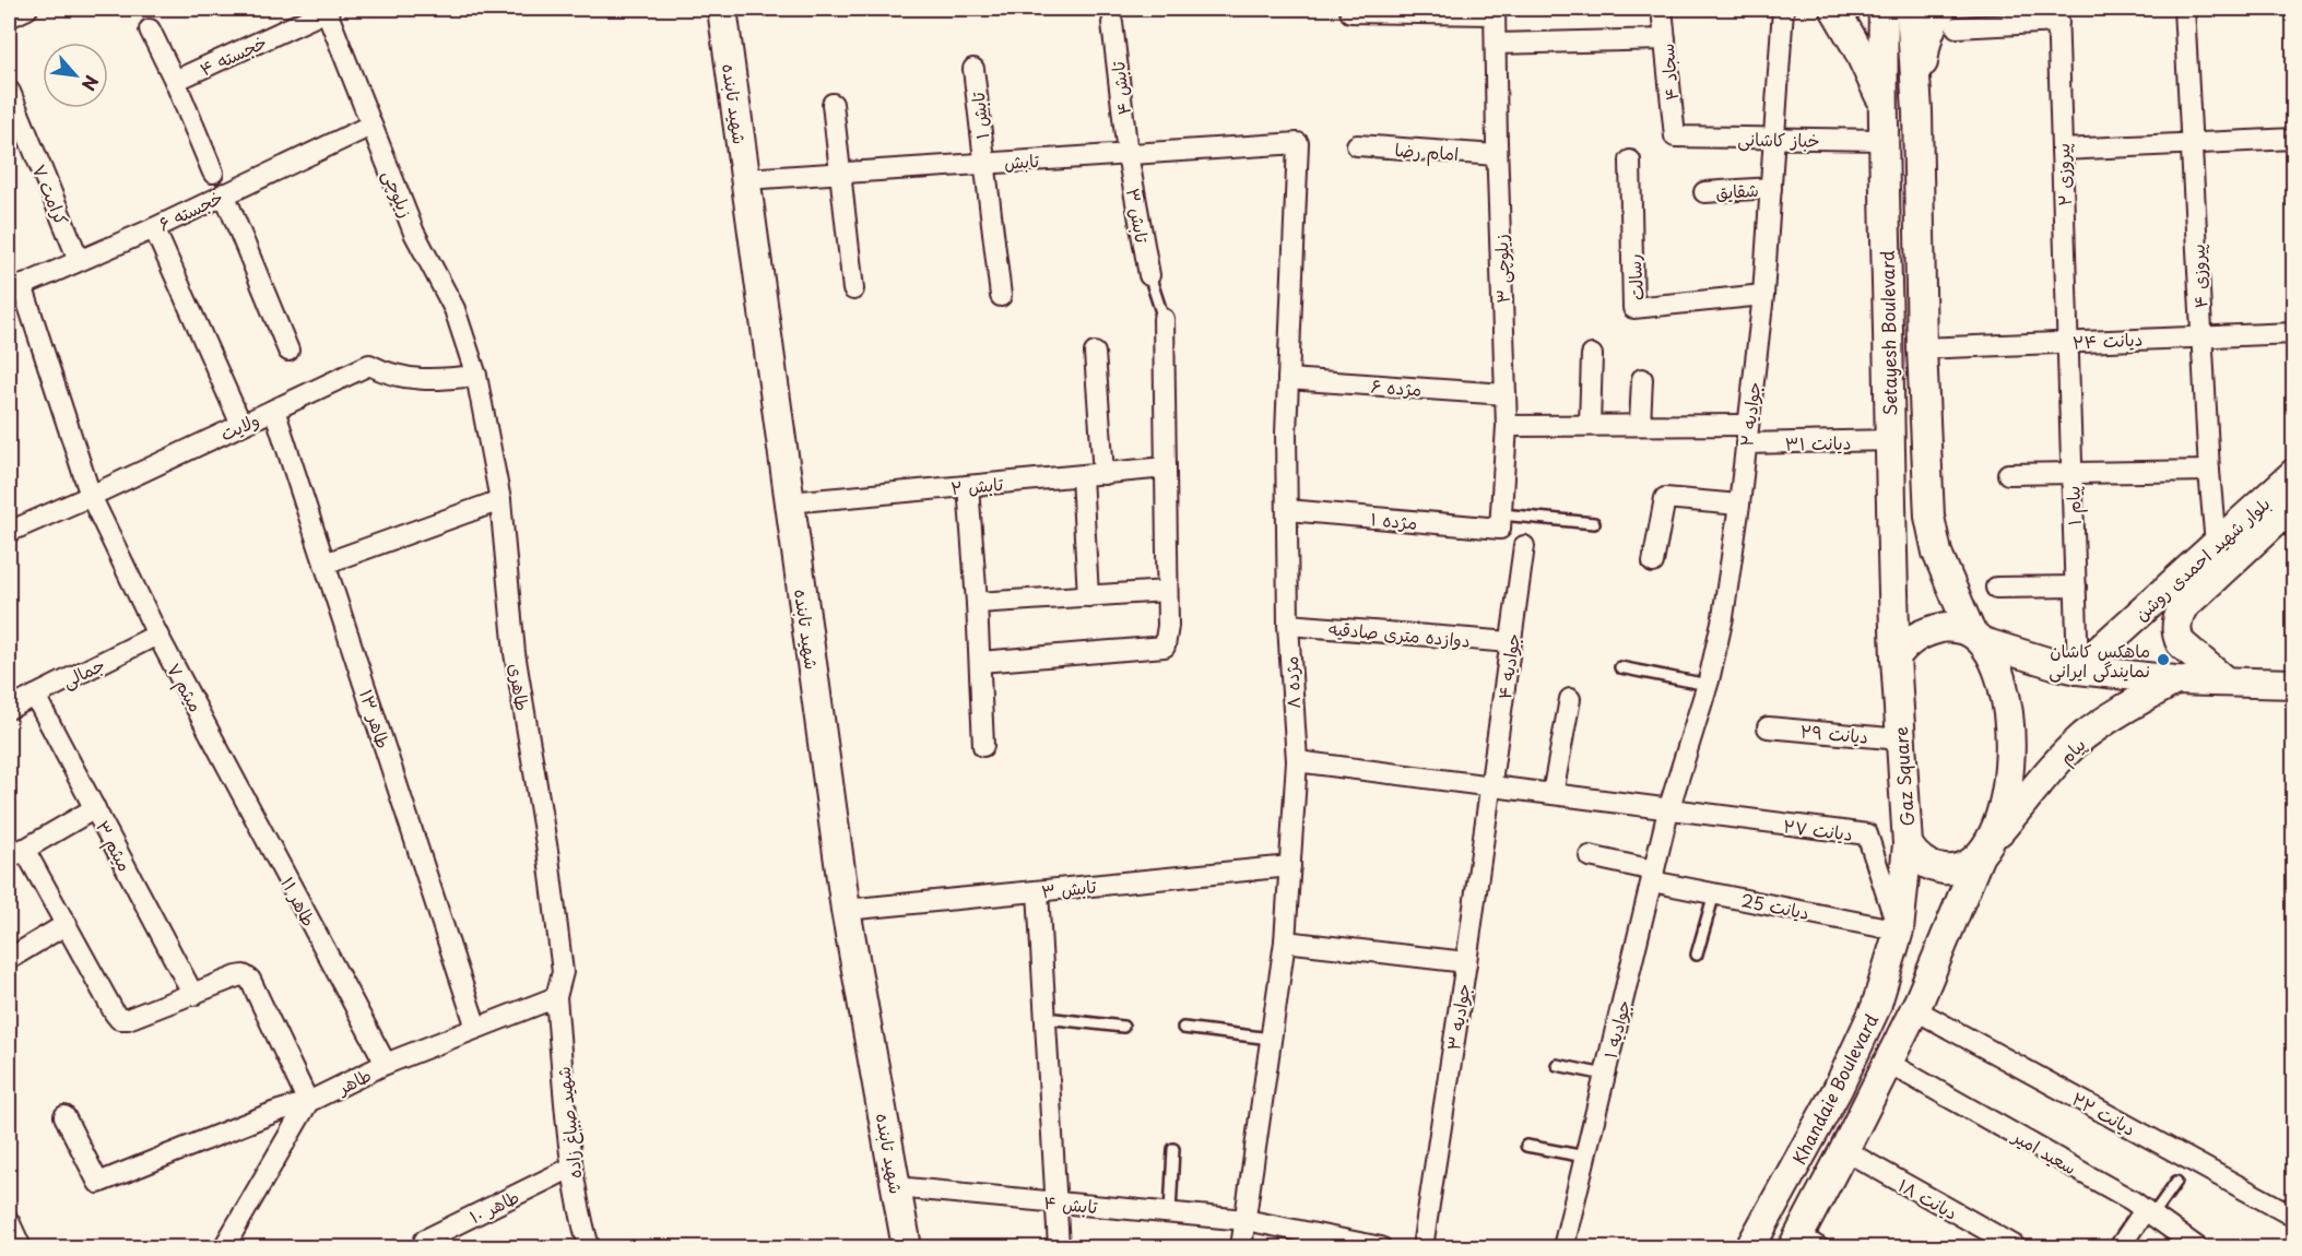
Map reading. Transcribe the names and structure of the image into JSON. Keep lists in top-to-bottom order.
{
  "streets": {
    "main road": [
      "شهید تابنده",
      "Setayesh Boulevard",
      "بلوار شهید احمدی روشن",
      "پیام",
      "Gaz Square",
      "Khandaie Boulevard"
    ],
    "street": [
      "خجسته ۴",
      "سجاد ۴",
      "تابش ۴",
      "تابش ۱",
      "خباز کاشانی",
      "امام رضا",
      "تابش",
      "پیروزی ۲",
      "شقایق",
      "زیلوچی",
      "کرامت ۷",
      "خجسته ۶",
      "تابش ۳",
      "زیلوچی ۳",
      "پیروزی ۴",
      "رسالت",
      "دیانت ۲۴",
      "مژده ۶",
      "جوادیه ۲",
      "ولایت",
      "دیانت ۳۱",
      "تابش ۲",
      "پیام ۱",
      "مژده ۱",
      "دوازده متری صادقیه",
      "جوادیه ۴",
      "جمالی",
      "مژده ۸",
      "میثم ۷",
      "طاهری",
      "طاهر ۱۳",
      "دیانت ۲۹",
      "دیانت ۲۷",
      "میثم ۳",
      "طاهر ۱۱",
      "دیانت 25",
      "جوادیه ۳",
      "جوادیه ۱",
      "طاهر",
      "دیانت ۲۲",
      "شهید صباغ زاده",
      "سعید امیر",
      "دیانت ۱۸",
      "طاهر ۱۰"
    ]
  },
  "crossings": [
    ["خجسته ۴", "زیلوچی"],
    ["سجاد ۴", "خباز کاشانی"],
    ["تابش ۴", "شهید تابنده"],
    ["تابش ۴", "تابش"],
    ["تابش ۴", "تابش ۳"],
    ["تابش ۴", "مژده ۸"],
    ["شهید تابنده", "تابش"],
    ["شهید تابنده", "تابش ۳"],
    ["شهید تابنده", "تابش ۲"],
    ["تابش ۱", "تابش"],
    ["خباز کاشانی", "Setayesh Boulevard"],
    ["خباز کاشانی", "جوادیه ۲"],
    ["امام رضا", "زیلوچی ۳"],
    ["تابش", "تابش ۳"],
    ["تابش", "مژده ۸"],
    ["پیروزی ۲", "دیانت ۲۴"],
    ["پیروزی ۲", "پیام ۱"],
    ["شقایق", "جوادیه ۲"],
    ["زیلوچی", "خجسته ۶"],
    ["زیلوچی", "ولایت"],
    ["زیلوچی", "طاهری"],
    ["کرامت ۷", "خجسته ۶"],
    ["تابش ۳", "مژده ۸"],
    ["زیلوچی ۳", "مژده ۶"],
    ["زیلوچی ۳", "دیانت ۳۱"],
    ["زیلوچی ۳", "مژده ۱"],
    ["پیروزی ۴", "دیانت ۲۴"],
    ["پیروزی ۴", "بلوار شهید احمدی روشن"],
    ["رسالت", "جوادیه ۲"],
    ["Setayesh Boulevard", "دیانت ۲۴"],
    ["Setayesh Boulevard", "دیانت ۳۱"],
    ["Setayesh Boulevard", "Gaz Square"],
    ["دیانت ۲۴", "پیام ۱"],
    ["مژده ۶", "مژده ۸"],
    ["جوادیه ۲", "دیانت ۳۱"],
    ["جوادیه ۲", "دیانت ۲۷"],
    ["جوادیه ۲", "جوادیه ۱"],
    ["ولایت", "طاهری"],
    ["ولایت", "طاهر ۱۳"],
    ["پیام ۱", "بلوار شهید احمدی روشن"],
    ["مژده ۱", "مژده ۸"],
    ["دوازده متری صادقیه", "جوادیه ۴"],
    ["دوازده متری صادقیه", "مژده ۸"],
    ["جوادیه ۴", "جوادیه ۳"],
    ["جمالی", "میثم ۷"],
    ["جمالی", "میثم ۳"],
    ["میثم ۷", "طاهر ۱۱"],
    ["طاهری", "طاهر"],
    ["طاهری", "شهید صباغ زاده"],
    ["طاهر ۱۳", "طاهر"],
    ["دیانت ۲۹", "Gaz Square"],
    ["پیام", "Gaz Square"],
    ["پیام", "Khandaie Boulevard"],
    ["Gaz Square", "Khandaie Boulevard"],
    ["دیانت ۲۷", "دیانت 25"],
    ["دیانت ۲۷", "جوادیه ۱"],
    ["دیانت ۲۷", "Khandaie Boulevard"],
    ["طاهر ۱۱", "طاهر"],
    ["دیانت 25", "جوادیه ۱"],
    ["دیانت 25", "Khandaie Boulevard"],
    ["طاهر", "شهید صباغ زاده"],
    ["Khandaie Boulevard", "دیانت ۲۲"],
    ["Khandaie Boulevard", "سعید امیر"],
    ["Khandaie Boulevard", "دیانت ۱۸"],
    ["شهید صباغ زاده", "طاهر ۱۰"]
  ],
  "places": ["ماهکس کاشان نمایندگی ایرانی"],
  "north": "bottom right"
}
